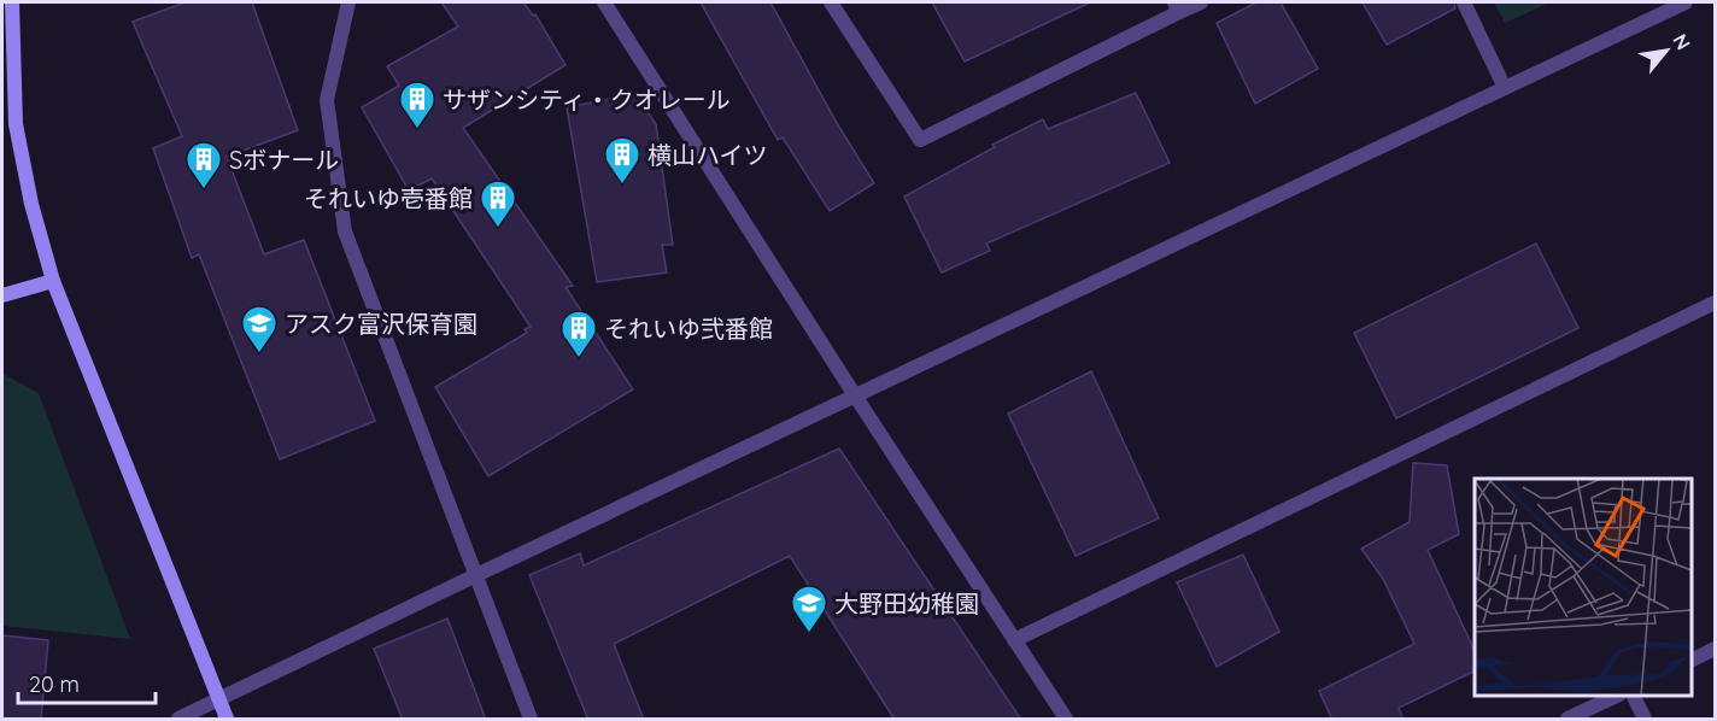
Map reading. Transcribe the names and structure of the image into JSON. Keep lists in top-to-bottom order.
{
  "places": {
    "building": [
      "サザンシティ・クオレール",
      "横山ハイツ",
      "Sボナール",
      "それいゆ壱番館",
      "それいゆ弐番館"
    ],
    "school or university": ["アスク富沢保育園", "大野田幼稚園"]
  },
  "scale_bar": "20 m",
  "north": "top right"
}
